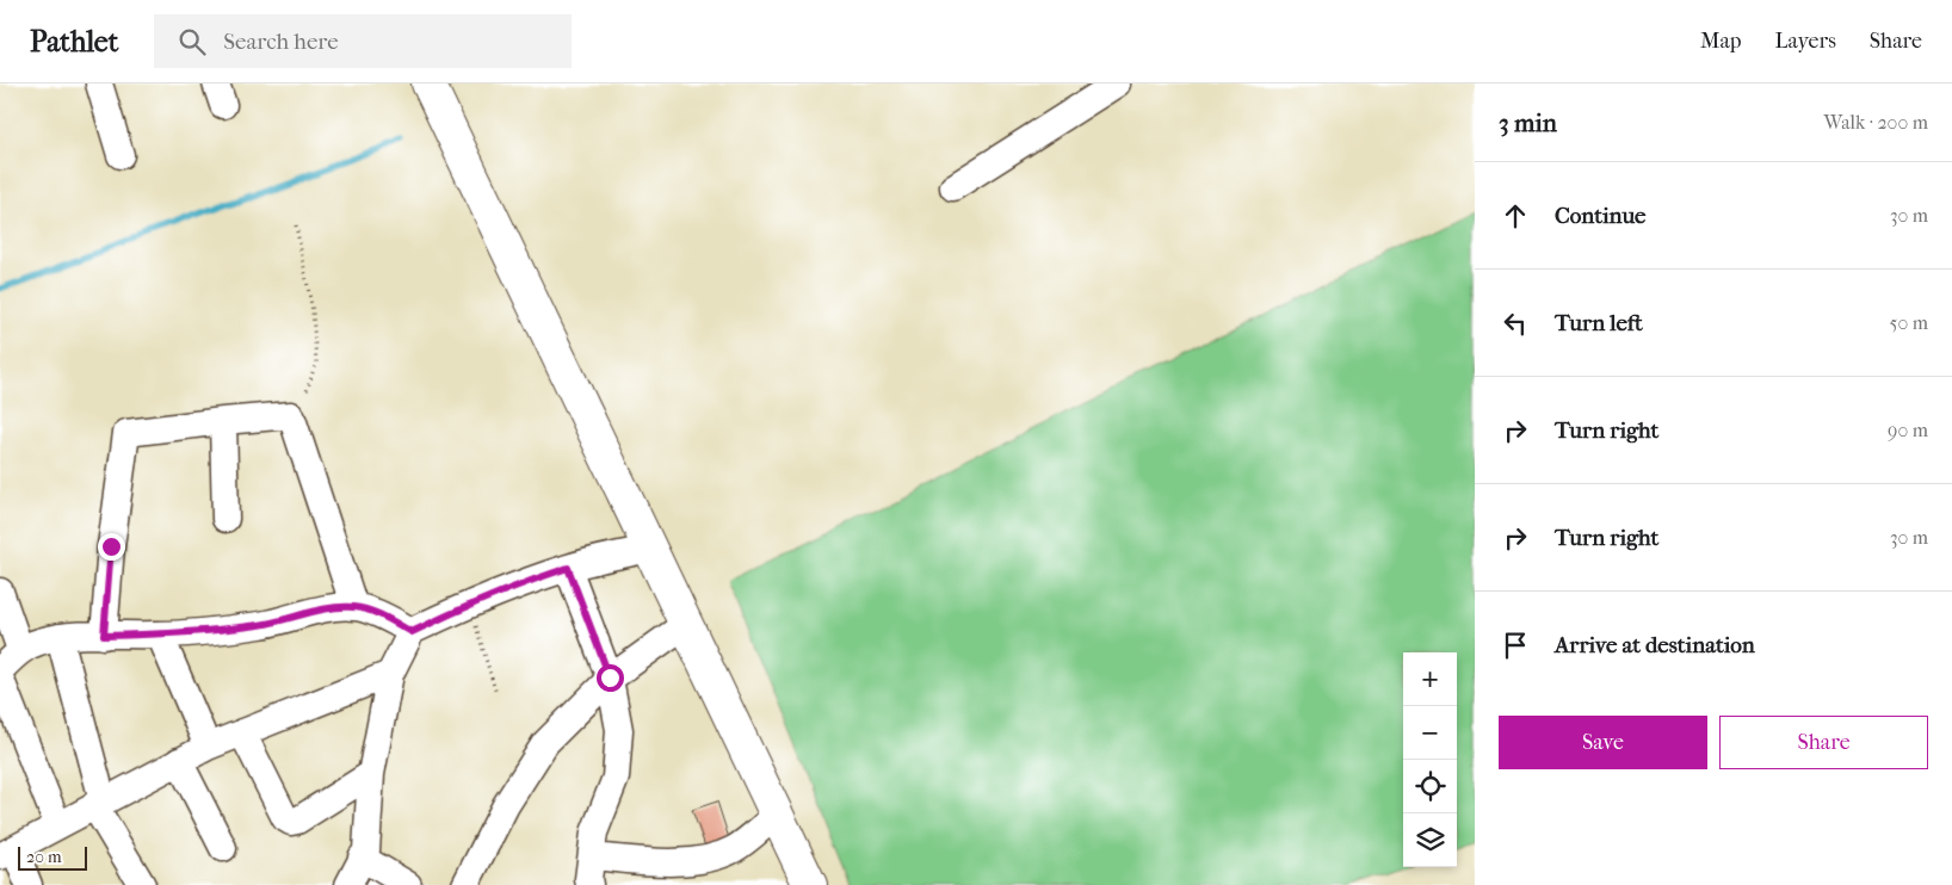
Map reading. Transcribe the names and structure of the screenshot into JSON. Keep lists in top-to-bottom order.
{
  "scale_bar": "20 m",
  "page": {
    "header": "Pathlet",
    "search": "Search here",
    "nav": ["Map", "Layers", "Share"],
    "heading": ["3 min", "Walk · 200 m"],
    "list": [
      ["Continue", "30 m"],
      ["Turn left", "50 m"],
      ["Turn right", "90 m"],
      ["Turn right", "30 m"],
      "Arrive at destination"
    ],
    "map_buttons": ["+", "−"],
    "buttons": ["Save", "Share"],
    "scale": "20 m"
  }
}
